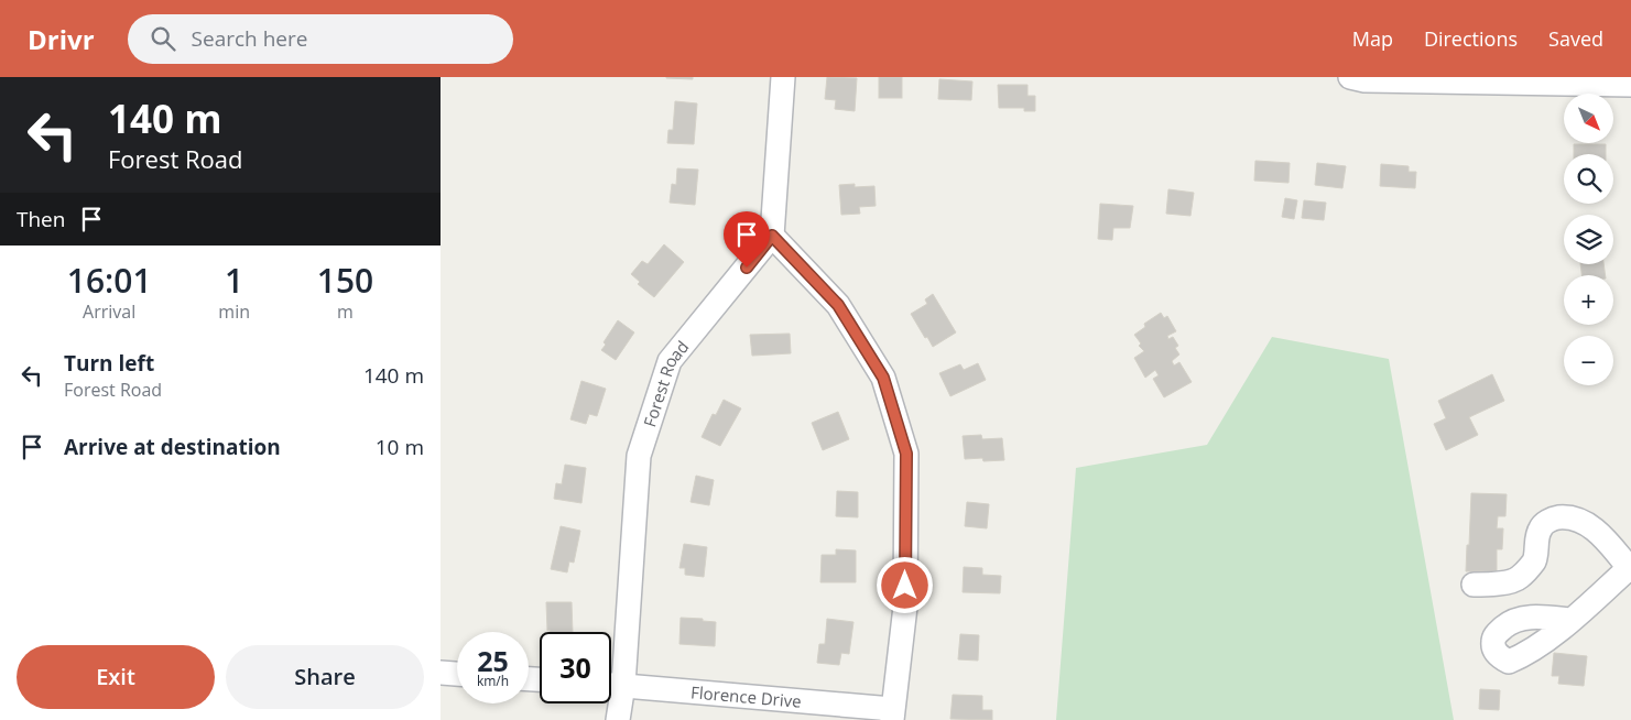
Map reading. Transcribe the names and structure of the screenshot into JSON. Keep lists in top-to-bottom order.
{
  "streets": {
    "street": ["Forest Road", "Florence Drive"]
  },
  "crossings": [
    ["Forest Road", "Florence Drive"]
  ],
  "north": "bottom right",
  "page": {
    "header": "Drivr",
    "search": "Search here",
    "nav": ["Map", "Directions", "Saved"],
    "turn": ["140 m", "Forest Road"],
    "map_buttons": ["+", "−"],
    "then": "Then",
    "eta": [
      "16:01",
      "Arrival",
      "1",
      "min",
      "150",
      "m"
    ],
    "list": [
      {
        "name": "Turn left",
        "note": "Forest Road",
        "value": "140 m"
      },
      {
        "name": "Arrive at destination",
        "value": "10 m"
      }
    ],
    "speed": "25 km/h",
    "limit": "30",
    "buttons": ["Exit", "Share"]
  }
}
